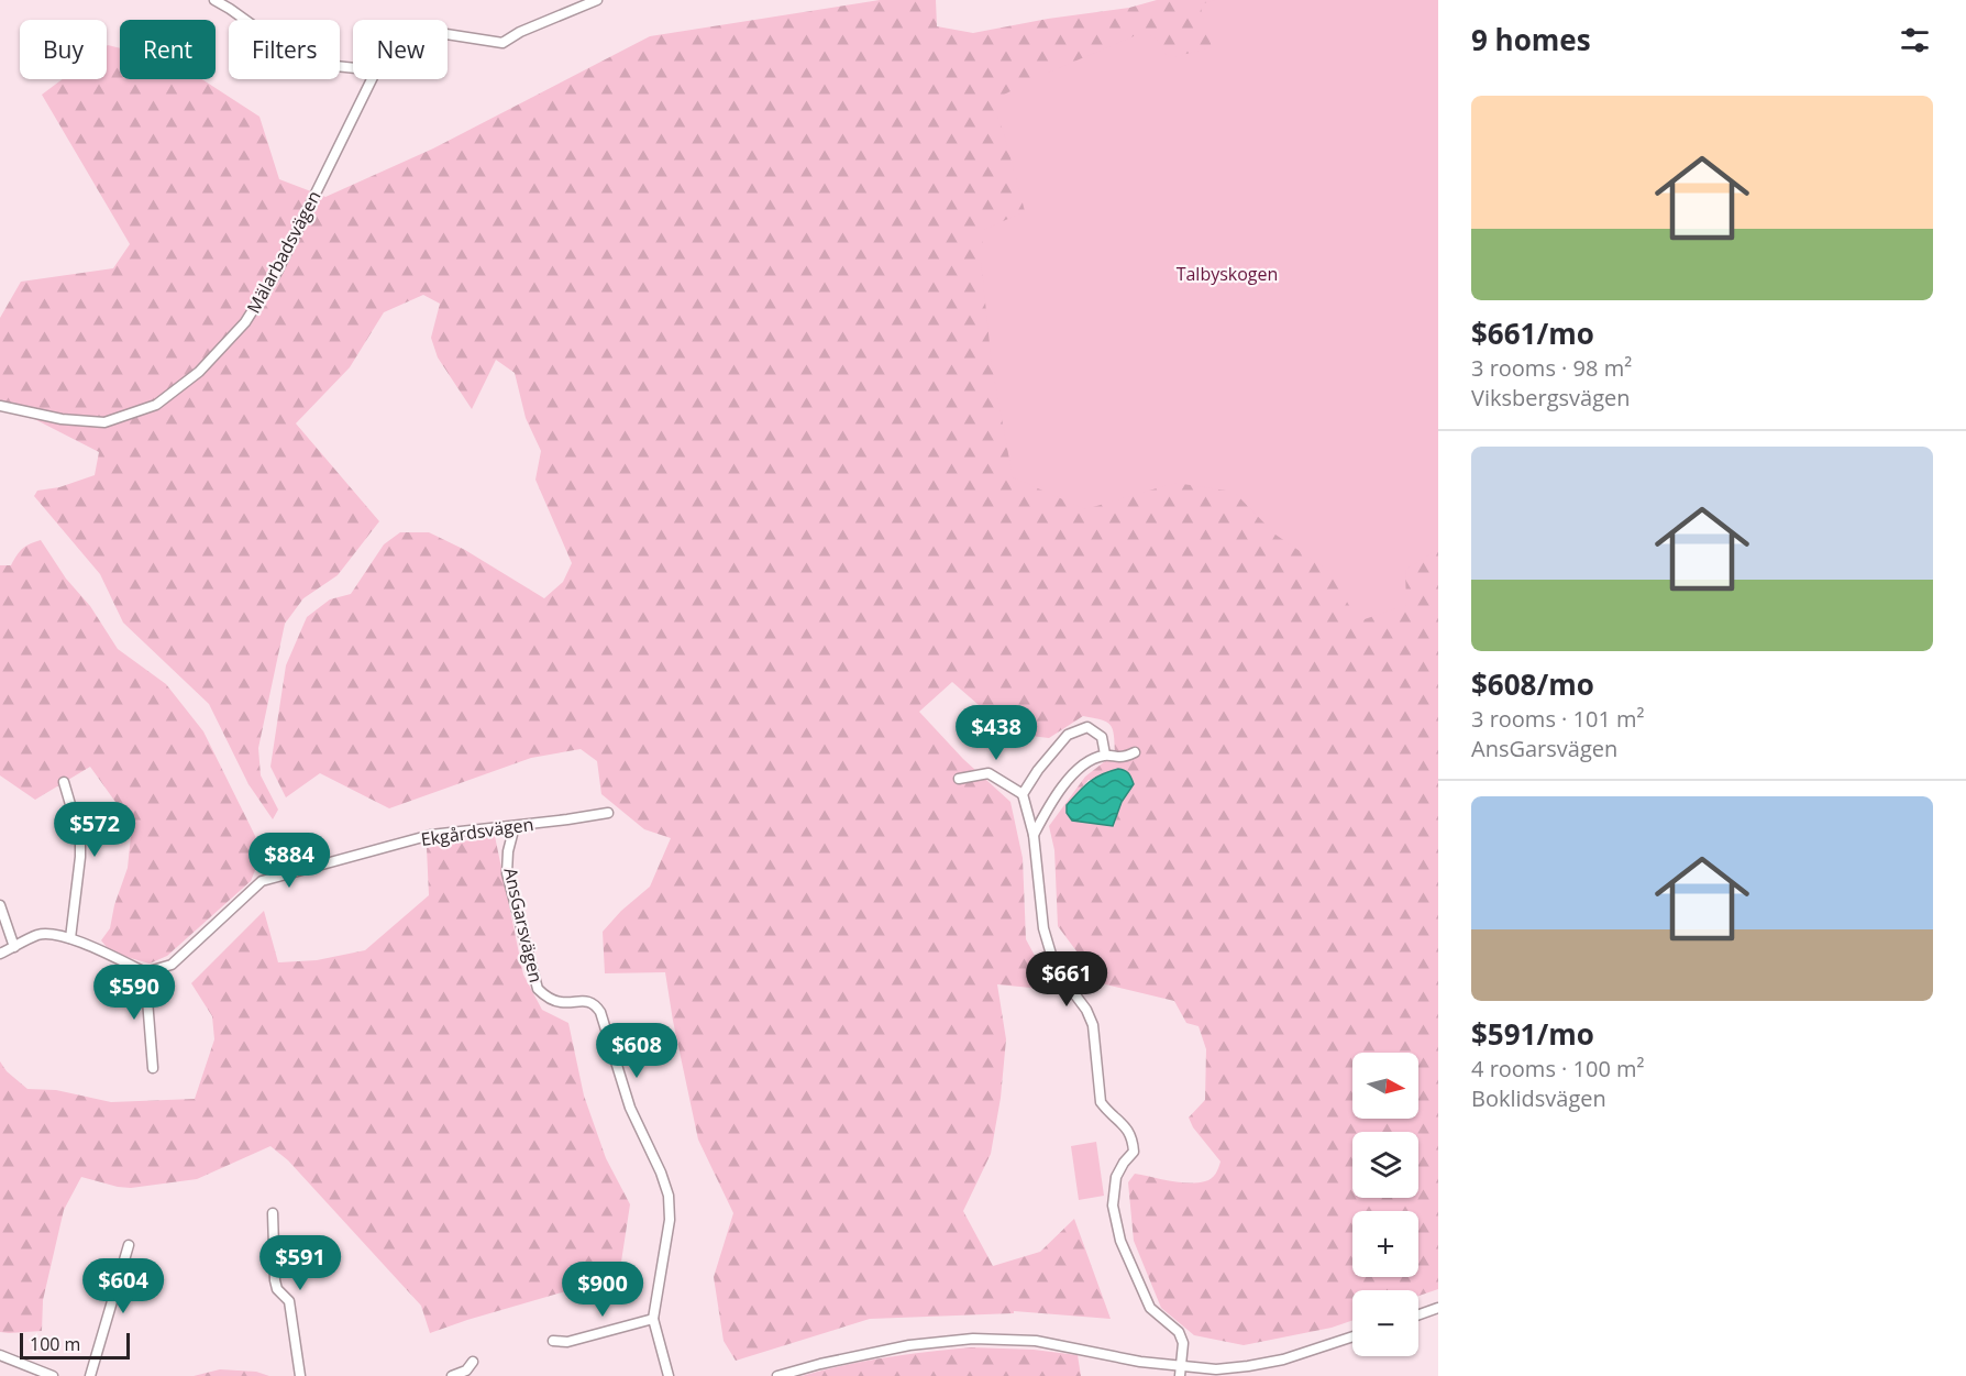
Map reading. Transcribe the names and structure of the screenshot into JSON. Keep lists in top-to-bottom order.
{
  "streets": {
    "street": ["Mälarbadsvägen", "Ekgårdsvägen", "AnsGarsvägen"]
  },
  "crossings": [
    ["Ekgårdsvägen", "AnsGarsvägen"]
  ],
  "parks": ["Talbyskogen"],
  "scale_bar": "100 m",
  "north": "right",
  "page": {
    "heading": "9 homes",
    "chip": [
      "Buy",
      "Rent",
      "Filters",
      "New"
    ],
    "list": [
      {
        "name": "$661/mo",
        "note": "3 rooms · 98 m² · Viksbergsvägen"
      },
      {
        "name": "$608/mo",
        "note": "3 rooms · 101 m² · AnsGarsvägen"
      },
      {
        "name": "$591/mo",
        "note": "4 rooms · 100 m² · Boklidsvägen"
      }
    ],
    "price": [
      "$438",
      "$572",
      "$884",
      "$661",
      "$590",
      "$608",
      "$591",
      "$604",
      "$900"
    ],
    "map_buttons": ["+", "−"],
    "scale": "100 m"
  }
}
